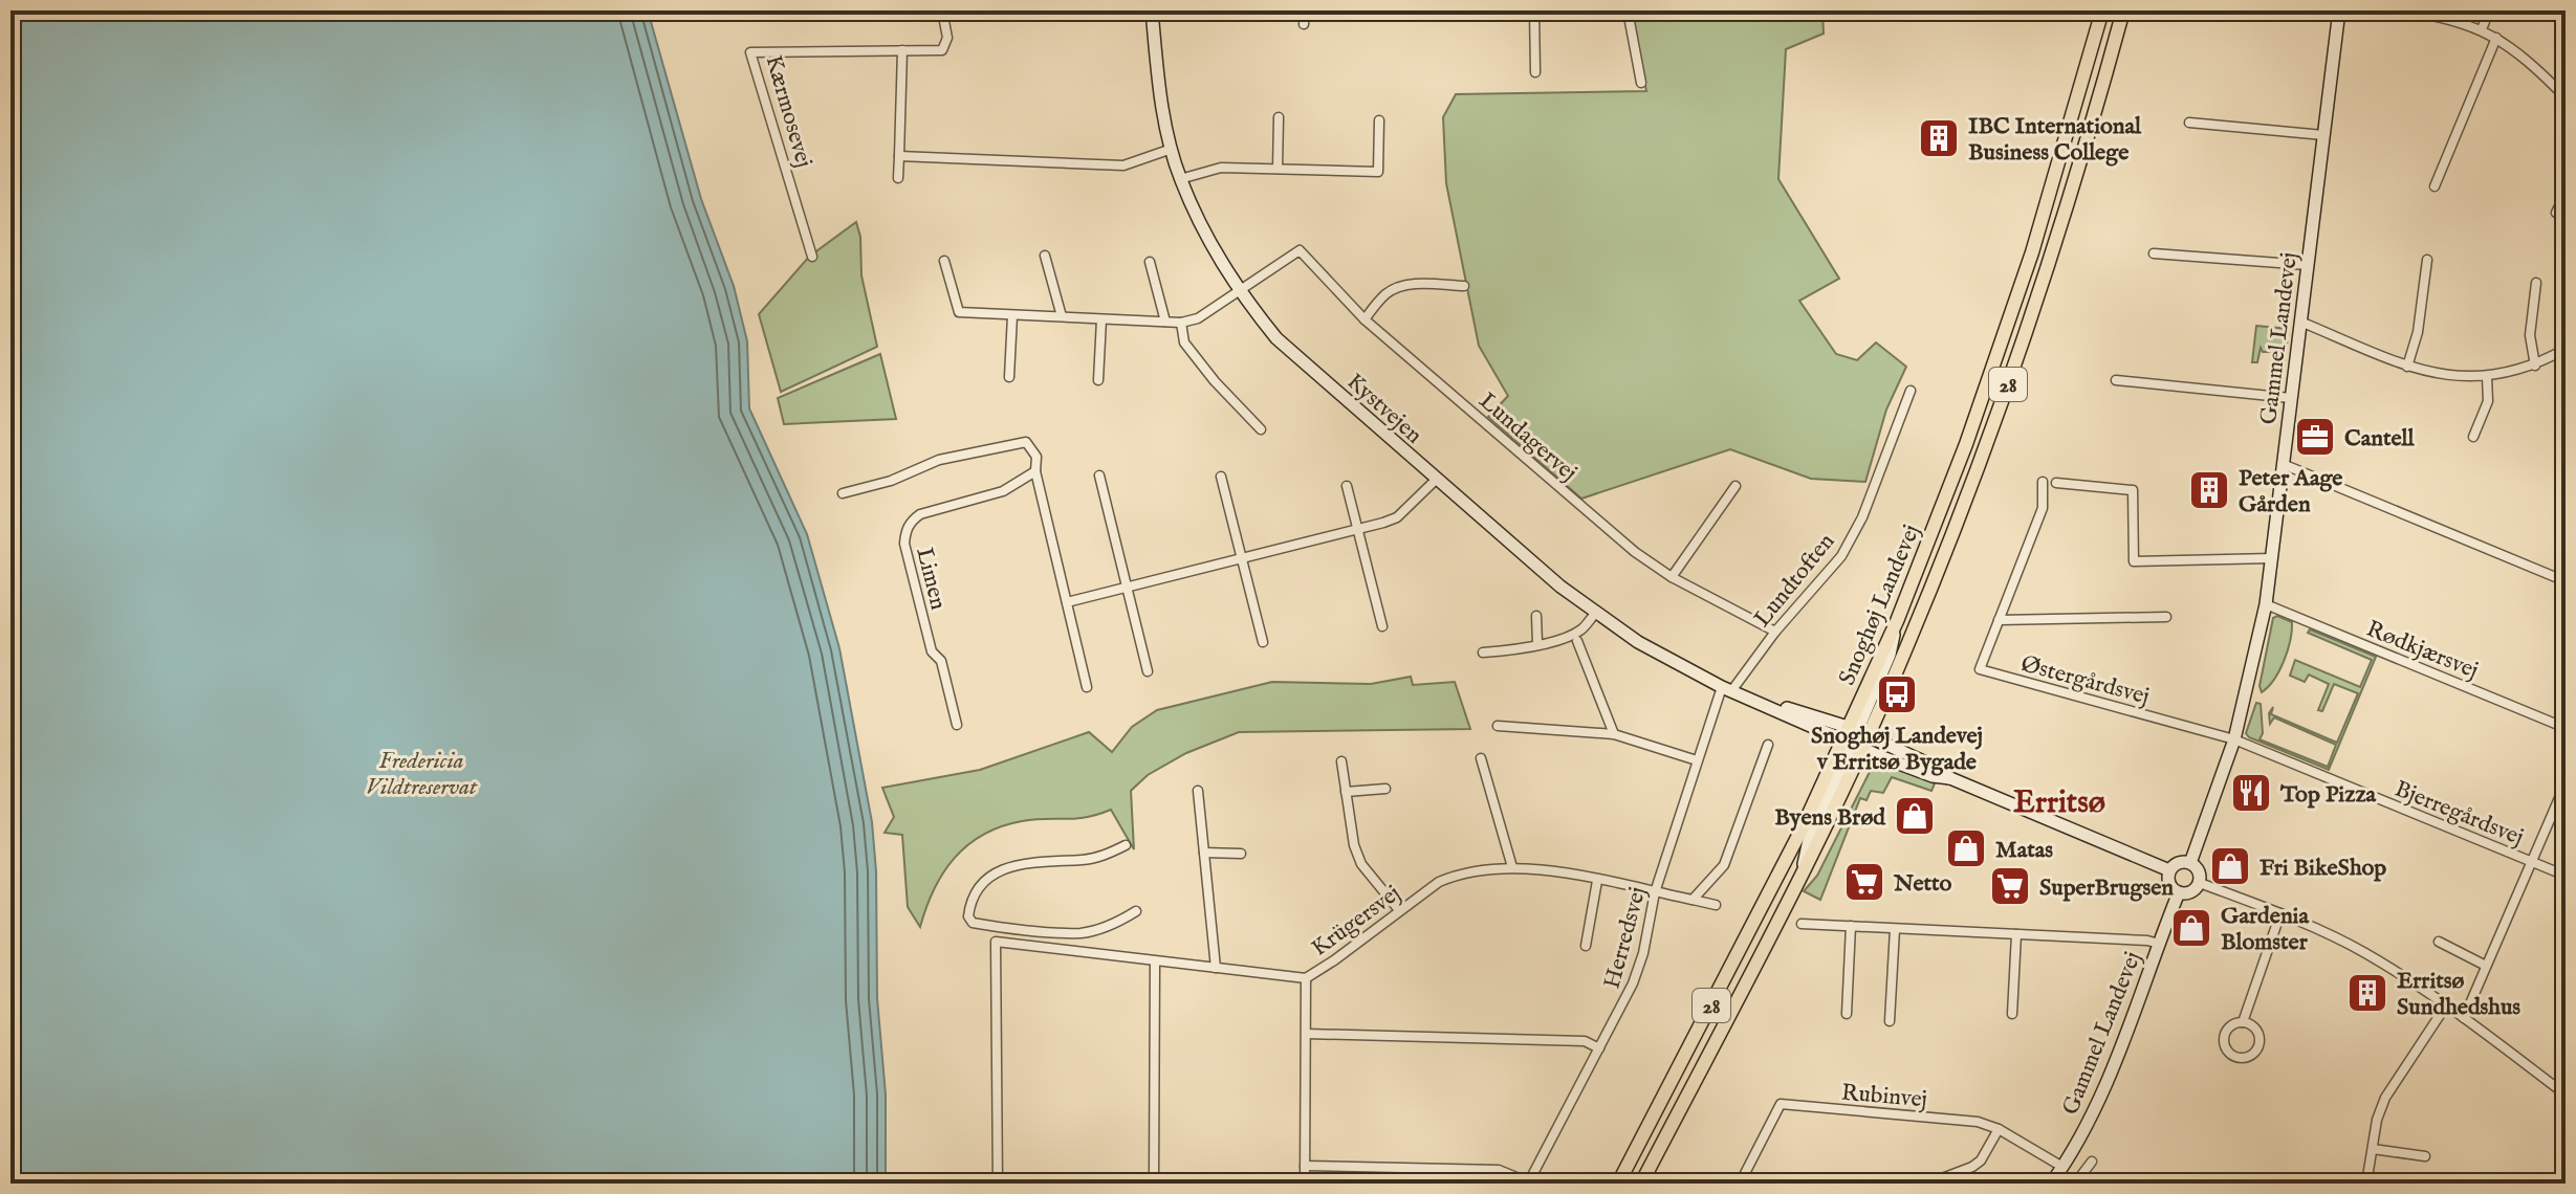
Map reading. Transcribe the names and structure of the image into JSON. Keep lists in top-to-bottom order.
{
  "streets": {
    "main road": ["28", "Snoghøj Landevej"],
    "street": [
      "Kærmosevej",
      "Gammel Landevej",
      "Kystvejen",
      "Lundagervej",
      "Limen",
      "Lundtoften",
      "Rødkjærsvej",
      "Østergårdsvej",
      "Bjerregårdsvej",
      "Krügersvej",
      "Herredsvej",
      "Rubinvej"
    ]
  },
  "crossings": [
    ["Gammel Landevej", "Kystvejen"],
    ["Gammel Landevej", "Rødkjærsvej"],
    ["Gammel Landevej", "Østergårdsvej"],
    ["Gammel Landevej", "Bjerregårdsvej"],
    ["Gammel Landevej", "Rubinvej"],
    ["Kystvejen", "Lundagervej"],
    ["Kystvejen", "Lundtoften"],
    ["Kystvejen", "Snoghøj Landevej"],
    ["Kystvejen", "Herredsvej"],
    ["Lundagervej", "Lundtoften"],
    ["Lundtoften", "Herredsvej"],
    ["Østergårdsvej", "Bjerregårdsvej"],
    ["Krügersvej", "Herredsvej"]
  ],
  "districts": ["Erritsø"],
  "parks": ["Fredericia Vildtreservat"],
  "places": {
    "building": ["IBC International Business College", "Peter Aage Gården", "Erritsø Sundhedshus"],
    "office": ["Cantell"],
    "bus stop": ["Snoghøj Landevej v Erritsø Bygade"],
    "restaurant": ["Top Pizza"],
    "shop": [
      "Byens Brød",
      "Matas",
      "Fri BikeShop",
      "Gardenia Blomster"
    ],
    "supermarket": ["Netto", "SuperBrugsen"]
  }
}
